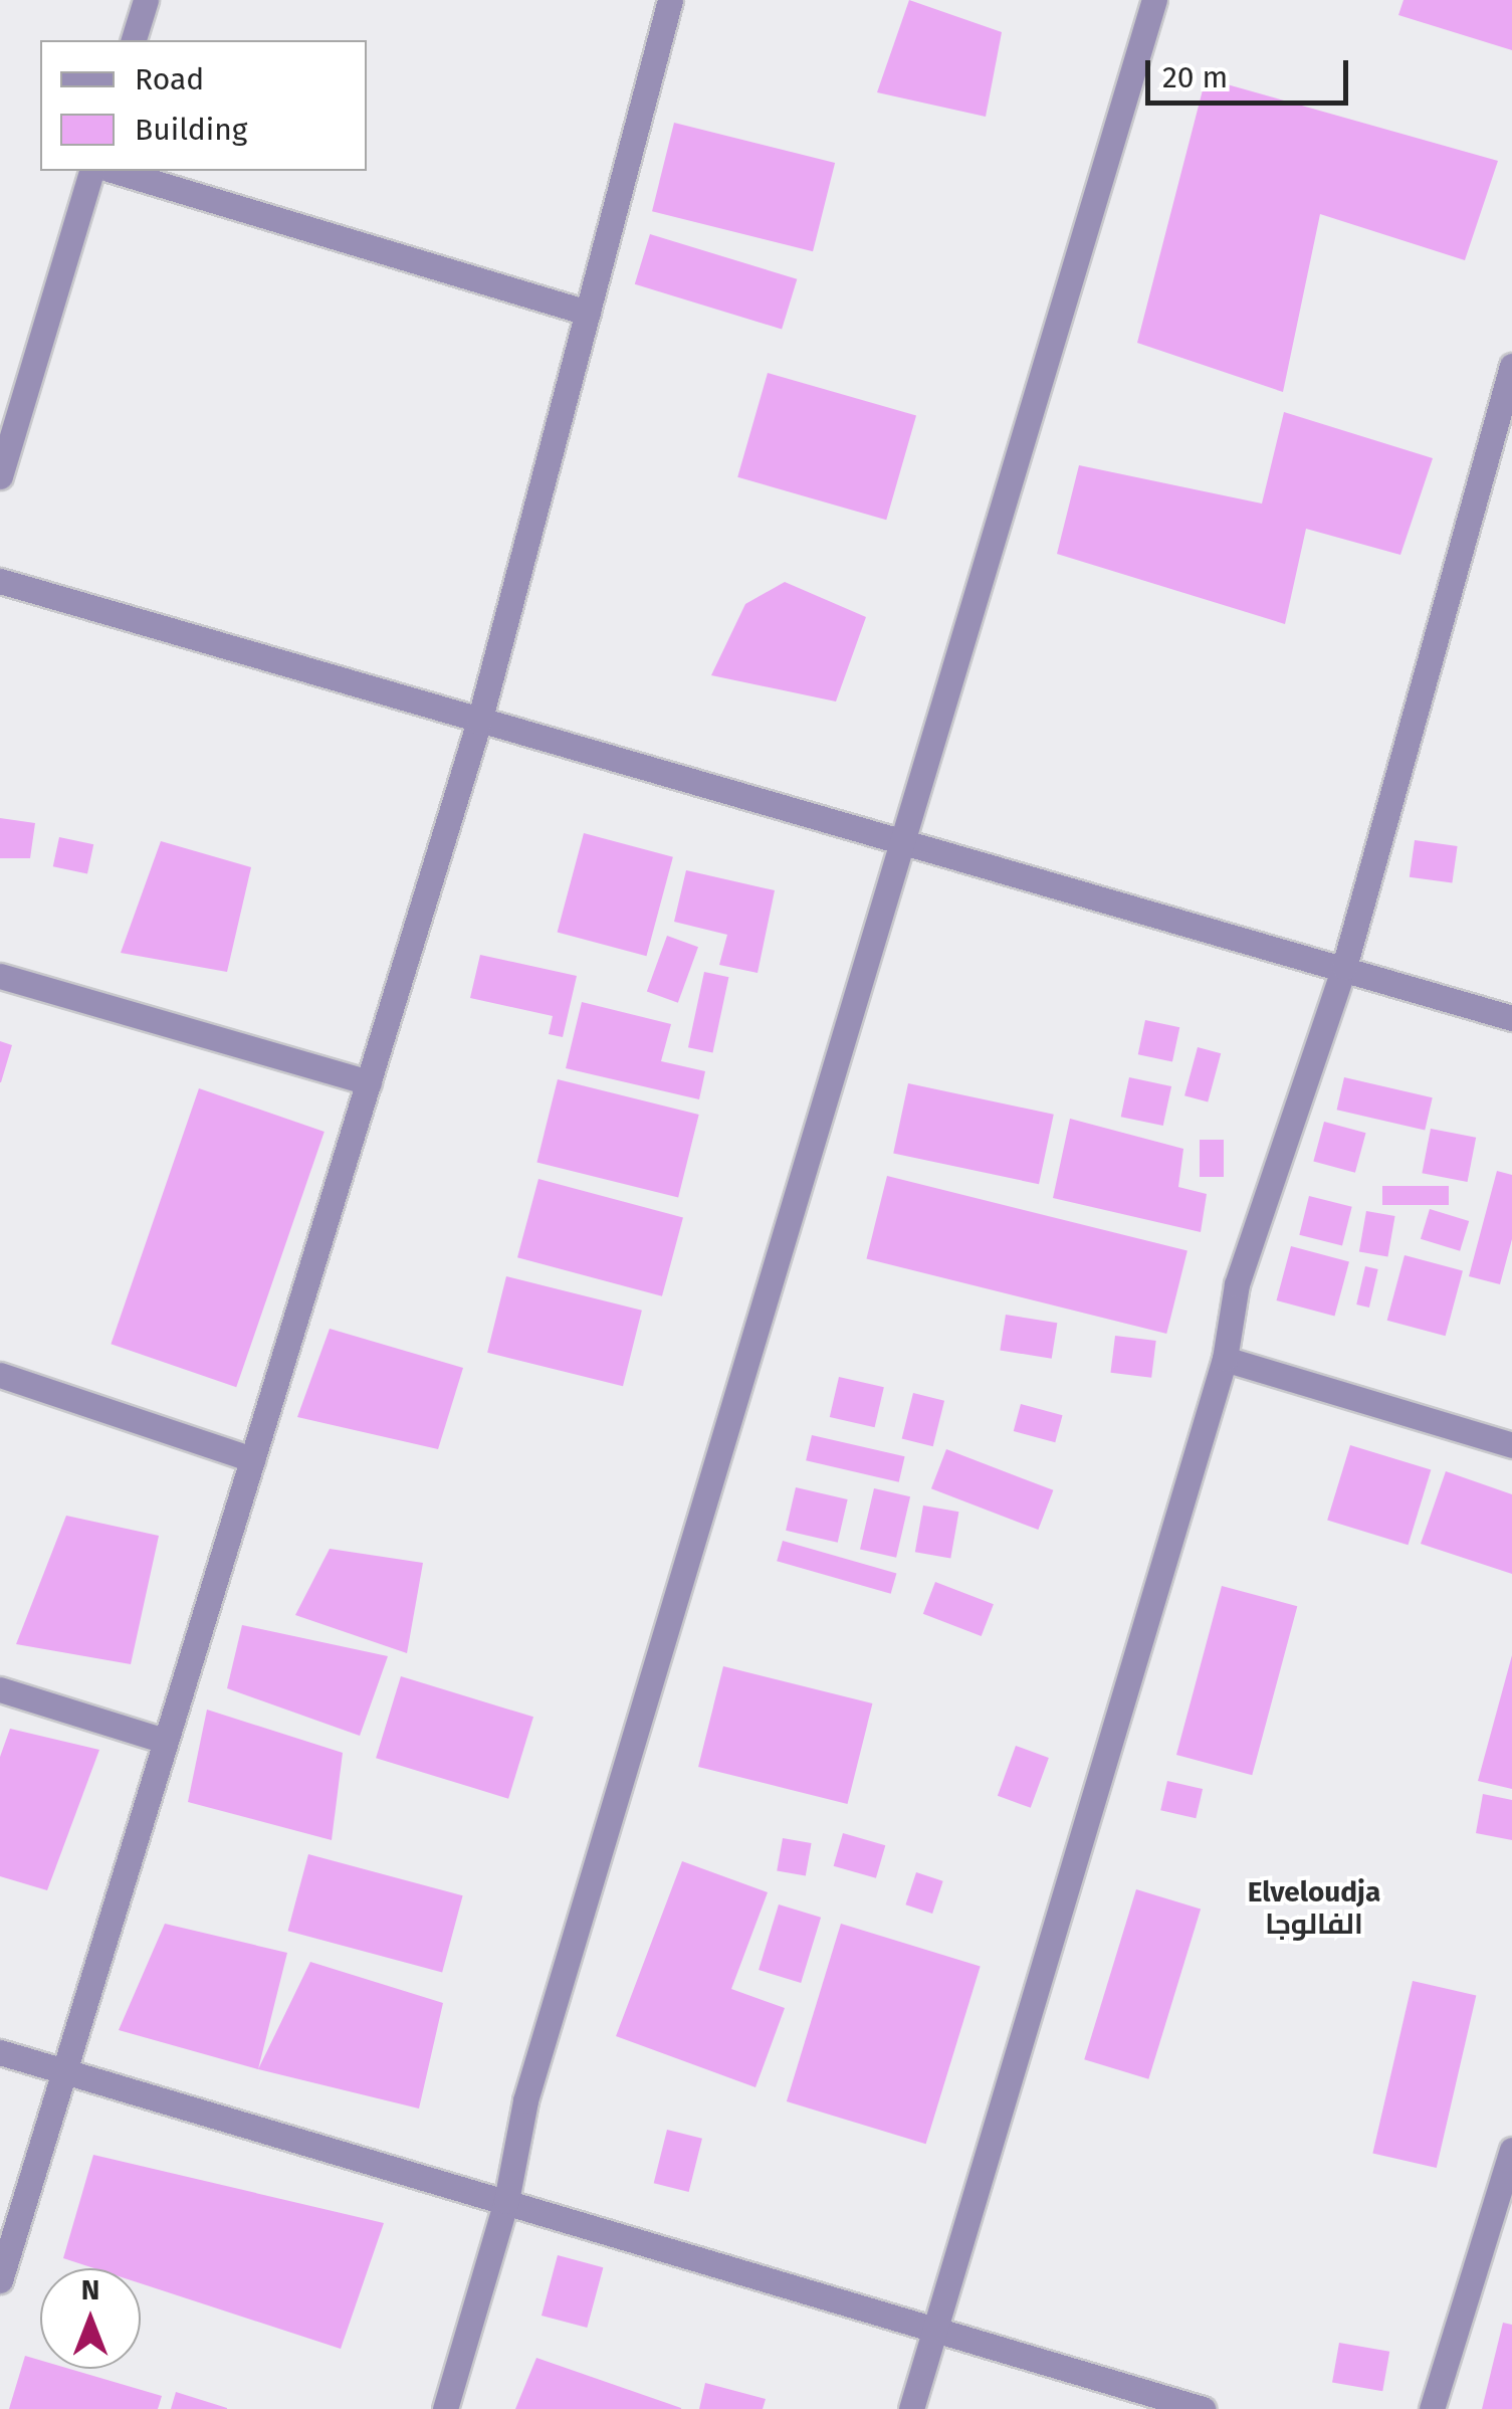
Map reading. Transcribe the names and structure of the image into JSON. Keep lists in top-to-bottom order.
{
  "districts": ["Elveloudja الفالوجا"],
  "legend": ["Road", "Building"],
  "scale_bar": "20 m",
  "north": "top"
}
